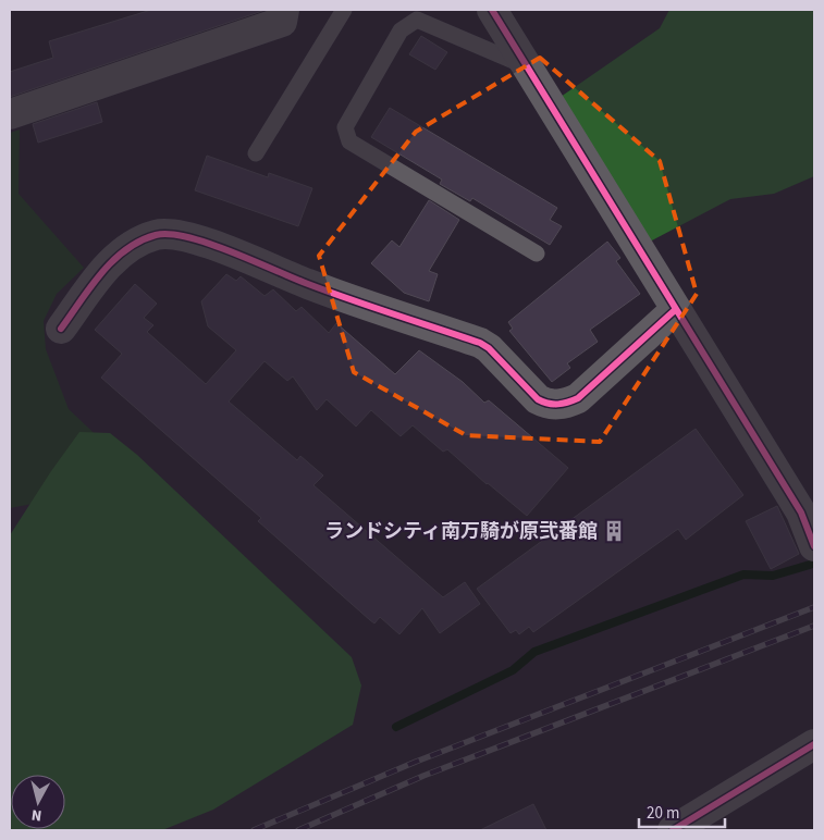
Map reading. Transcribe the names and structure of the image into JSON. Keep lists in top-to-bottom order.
{
  "places": {
    "building": ["ランドシティ南万騎が原弐番館"]
  },
  "scale_bar": "20 m",
  "north": "bottom"
}
